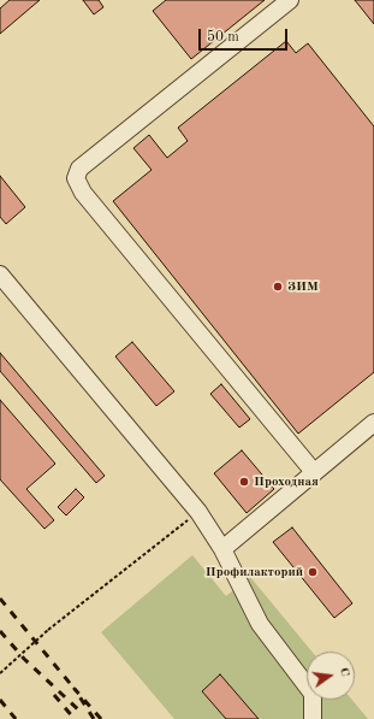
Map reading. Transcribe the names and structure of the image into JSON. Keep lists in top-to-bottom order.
{
  "places": ["ЗИМ", "Проходная", "Профилакторий"],
  "scale_bar": "50 m",
  "north": "right"
}
